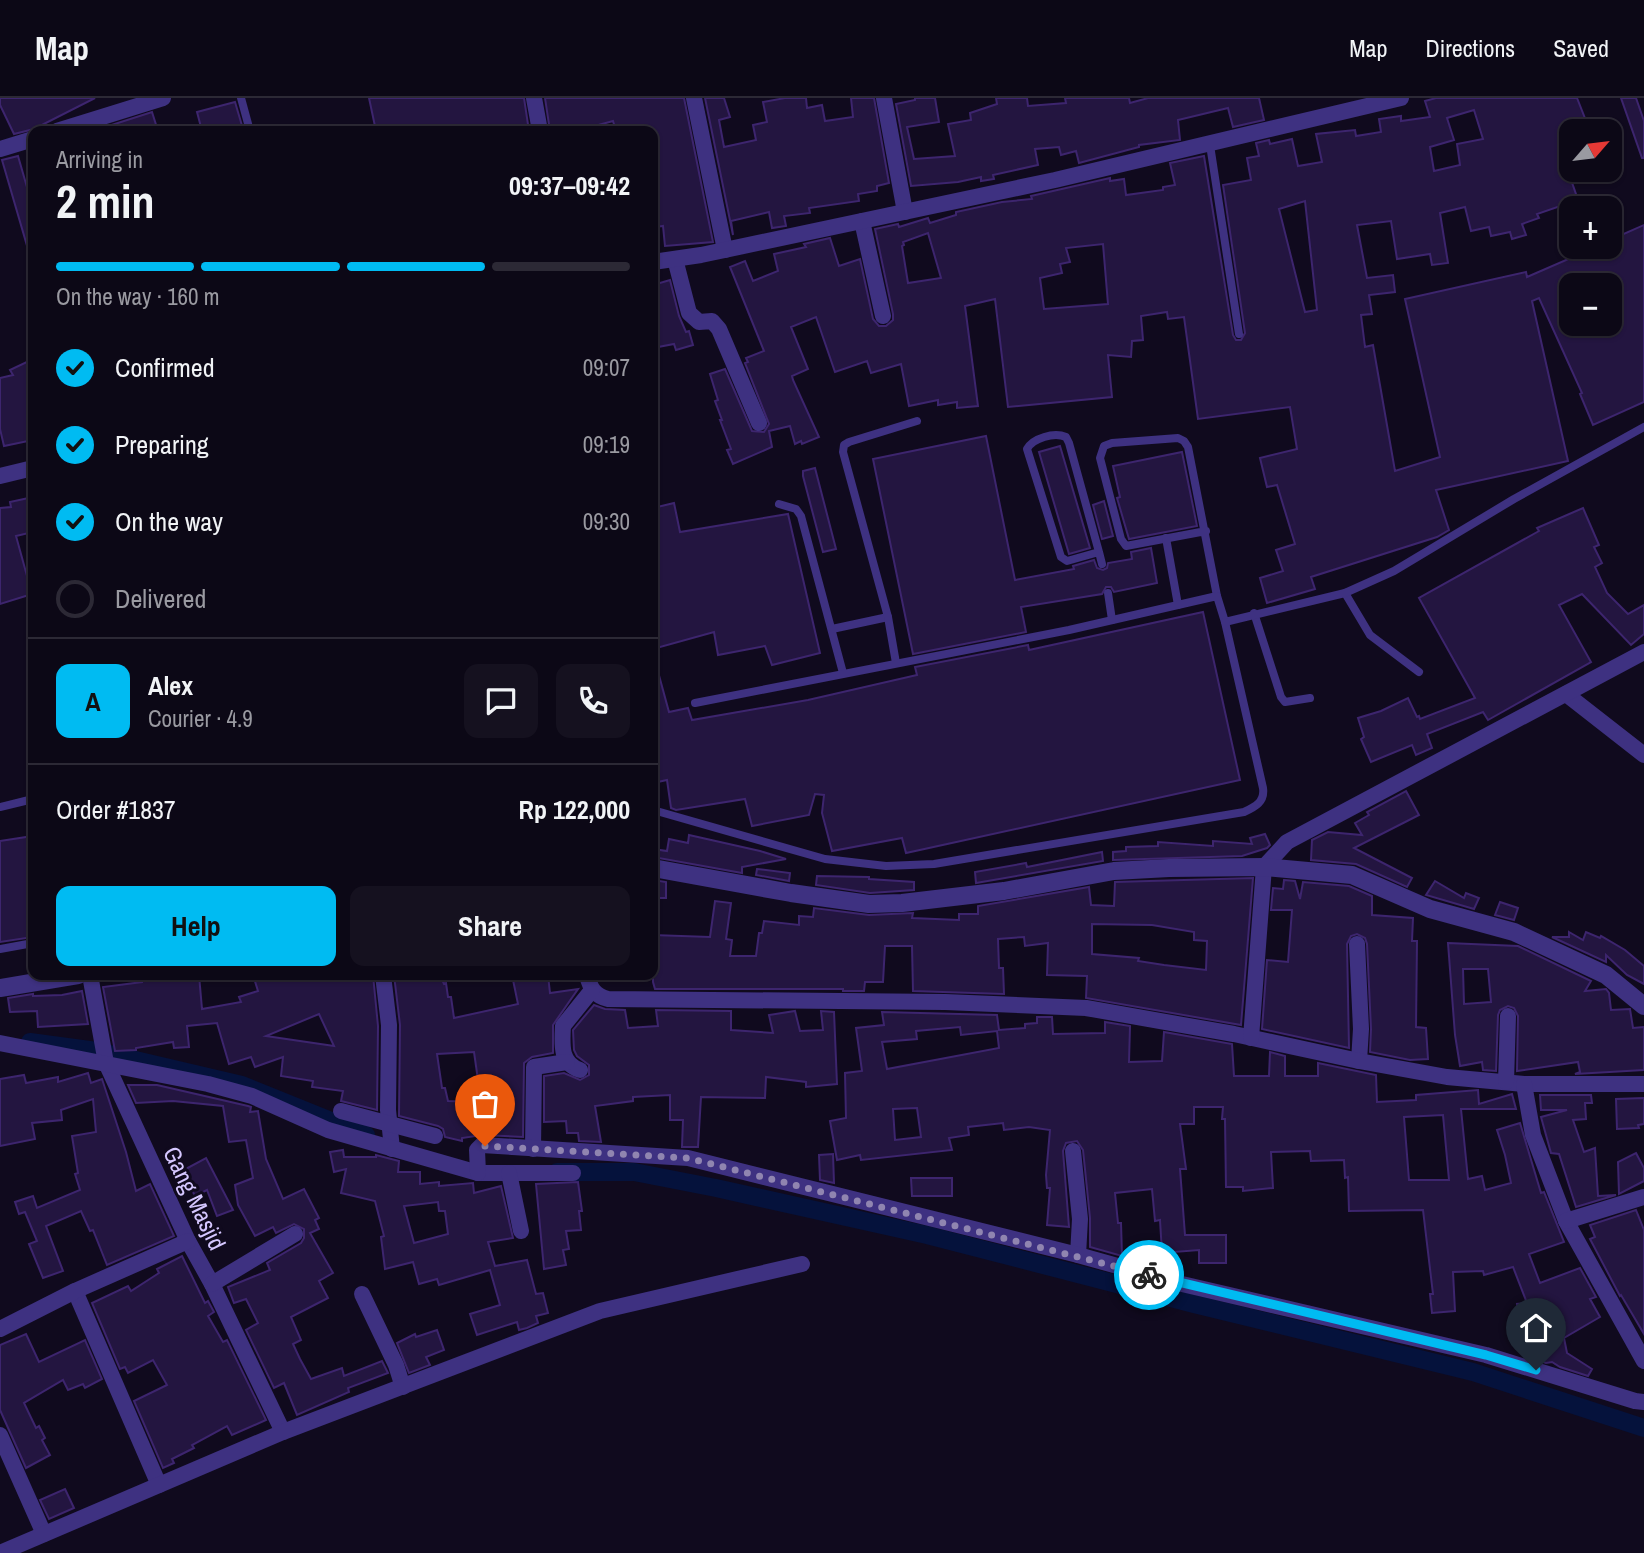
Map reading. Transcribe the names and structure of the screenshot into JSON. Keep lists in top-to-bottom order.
{
  "streets": {
    "street": ["Gang Masjid"]
  },
  "north": "top right",
  "page": {
    "header": "Map",
    "nav": ["Map", "Directions", "Saved"],
    "map_buttons": ["+", "−"],
    "heading": ["2 min", "Arriving in", "09:37–09:42"],
    "panel": [
      "Alex",
      "Courier · 4.9",
      "Order #1837",
      "Rp 122,000"
    ],
    "bar": "On the way · 160 m",
    "list": [
      ["Confirmed", "09:07"],
      ["Preparing", "09:19"],
      ["On the way", "09:30"],
      "Delivered"
    ],
    "round": "A",
    "buttons": ["Help", "Share"]
  }
}
